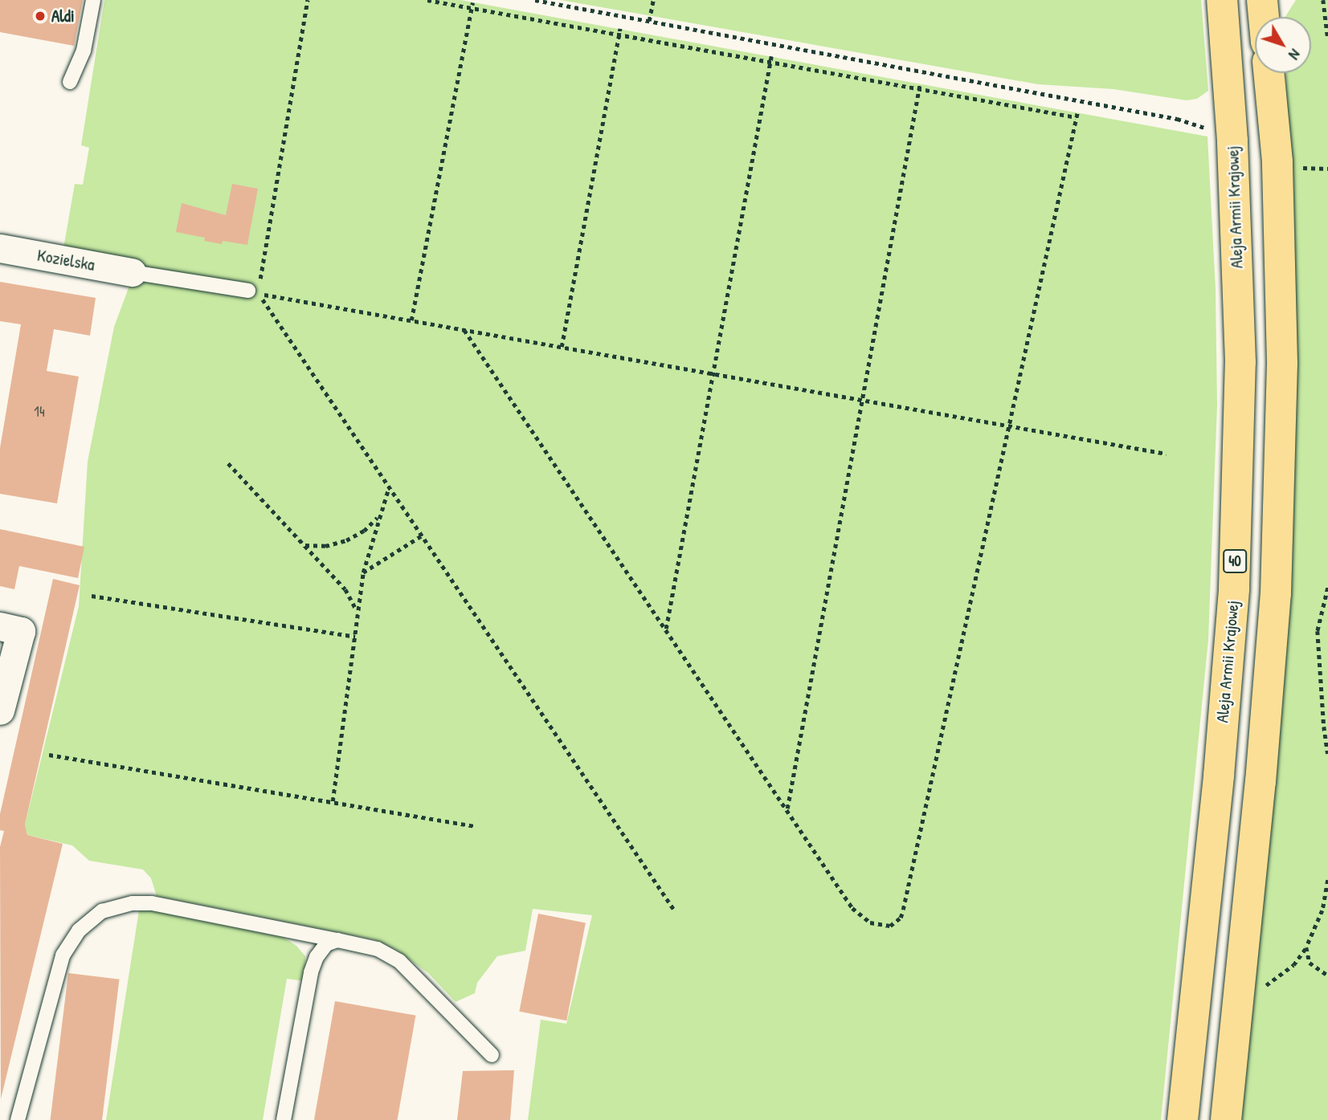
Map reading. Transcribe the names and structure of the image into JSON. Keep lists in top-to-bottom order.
{
  "streets": {
    "main road": ["Aleja Armii Krajowej", "40"],
    "street": ["Kozielska"]
  },
  "places": ["Aldi"],
  "house_numbers": ["14"],
  "north": "bottom right"
}
